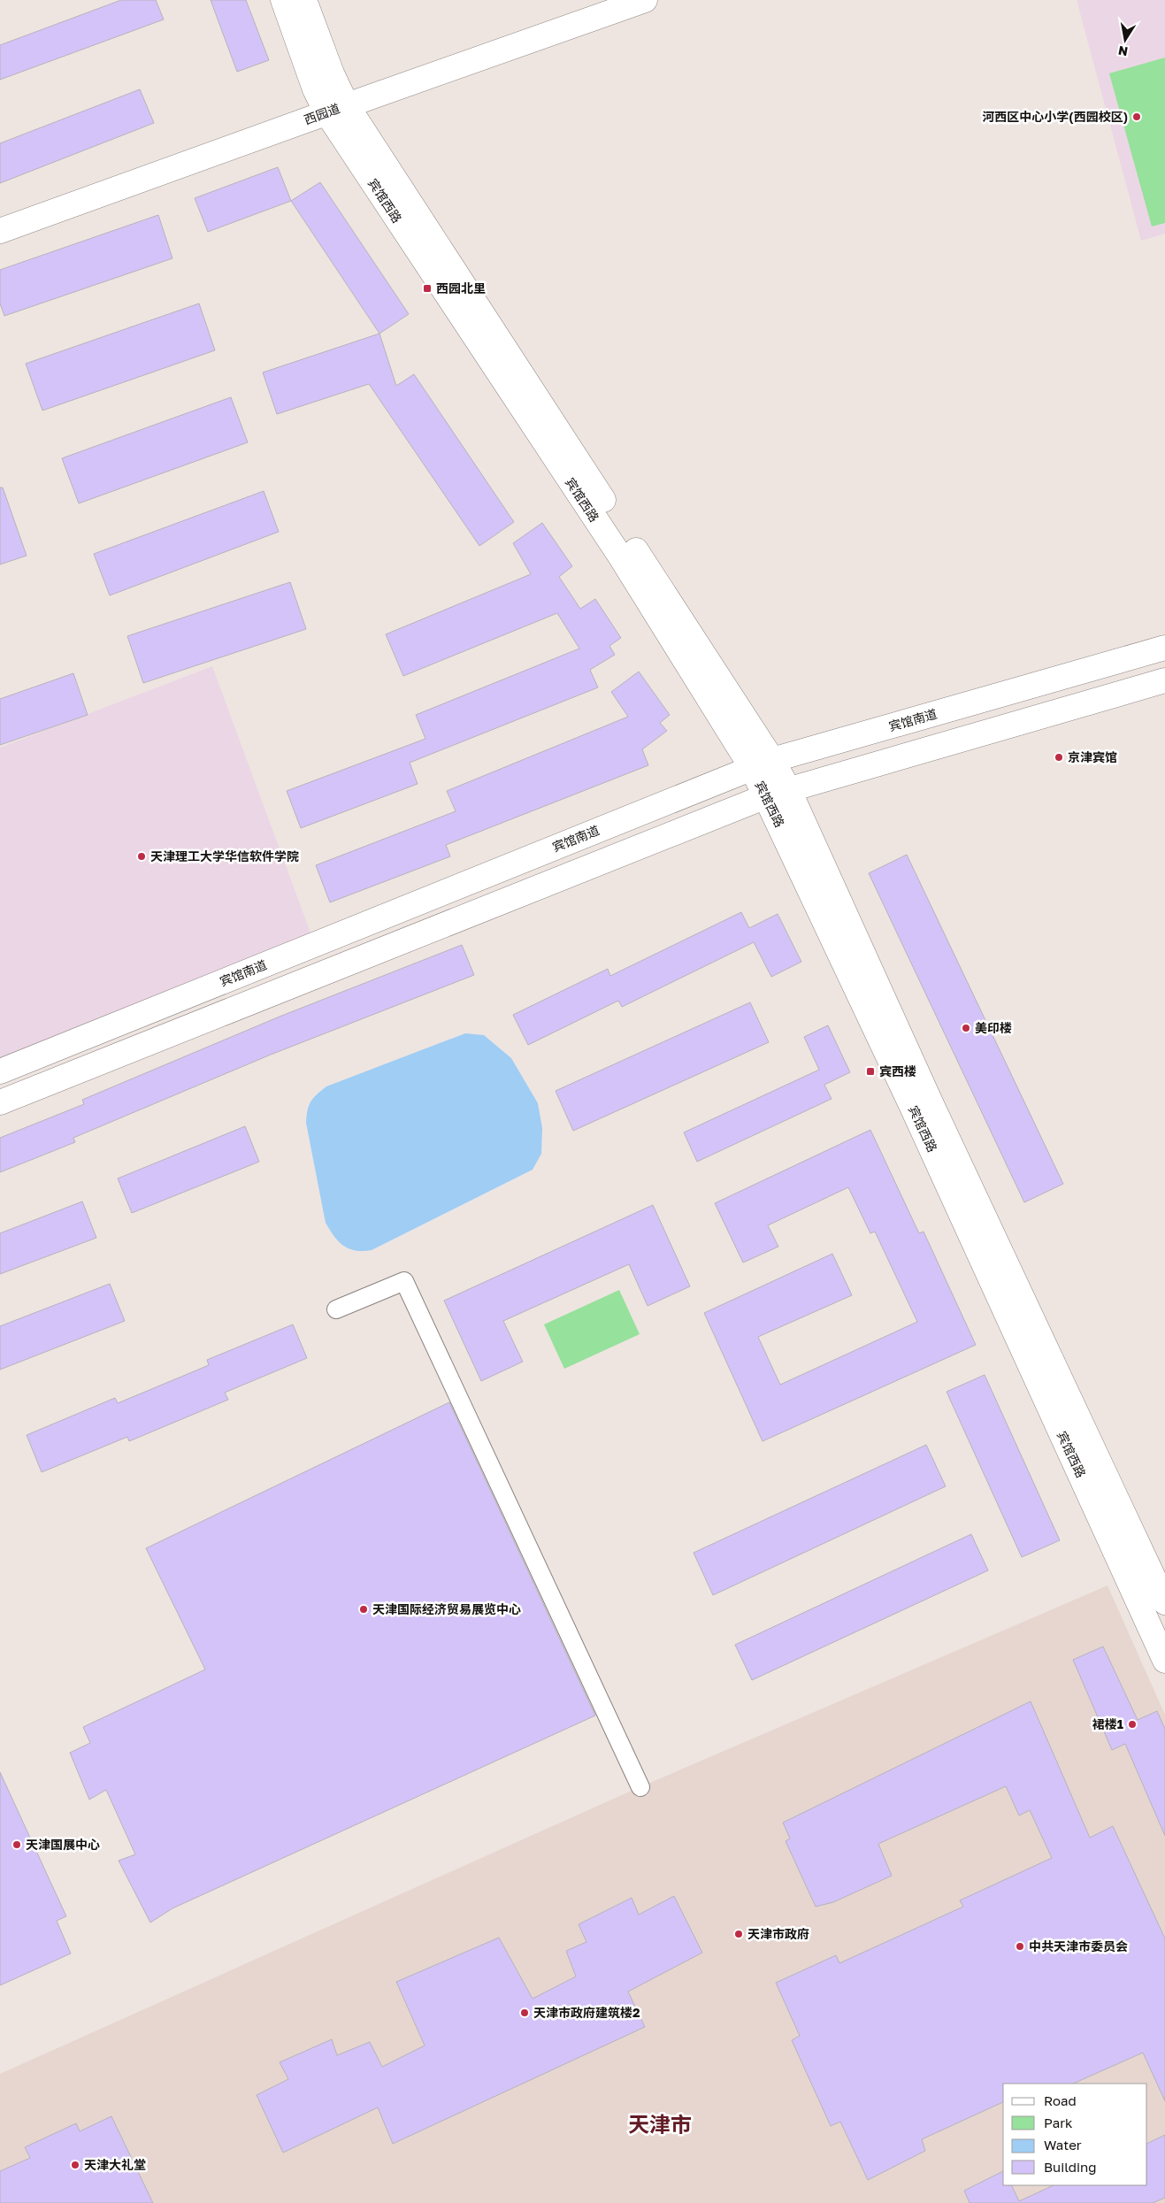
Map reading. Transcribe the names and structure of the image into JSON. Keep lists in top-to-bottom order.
{
  "streets": {
    "main road": ["西园道", "宾馆西路", "宾馆南道"]
  },
  "crossings": [
    ["宾馆西路", "宾馆南道"]
  ],
  "districts": ["天津市"],
  "places": {
    "other": [
      "河西区中心小学(西园校区)",
      "京津宾馆",
      "天津理工大学华信软件学院",
      "美印楼",
      "天津国际经济贸易展览中心",
      "裙楼1",
      "天津国展中心",
      "天津市政府",
      "中共天津市委员会",
      "天津市政府建筑楼2",
      "天津大礼堂"
    ],
    "transit": ["西园北里", "宾西楼"]
  },
  "legend": [
    "Road",
    "Park",
    "Water",
    "Building"
  ],
  "north": "bottom"
}
